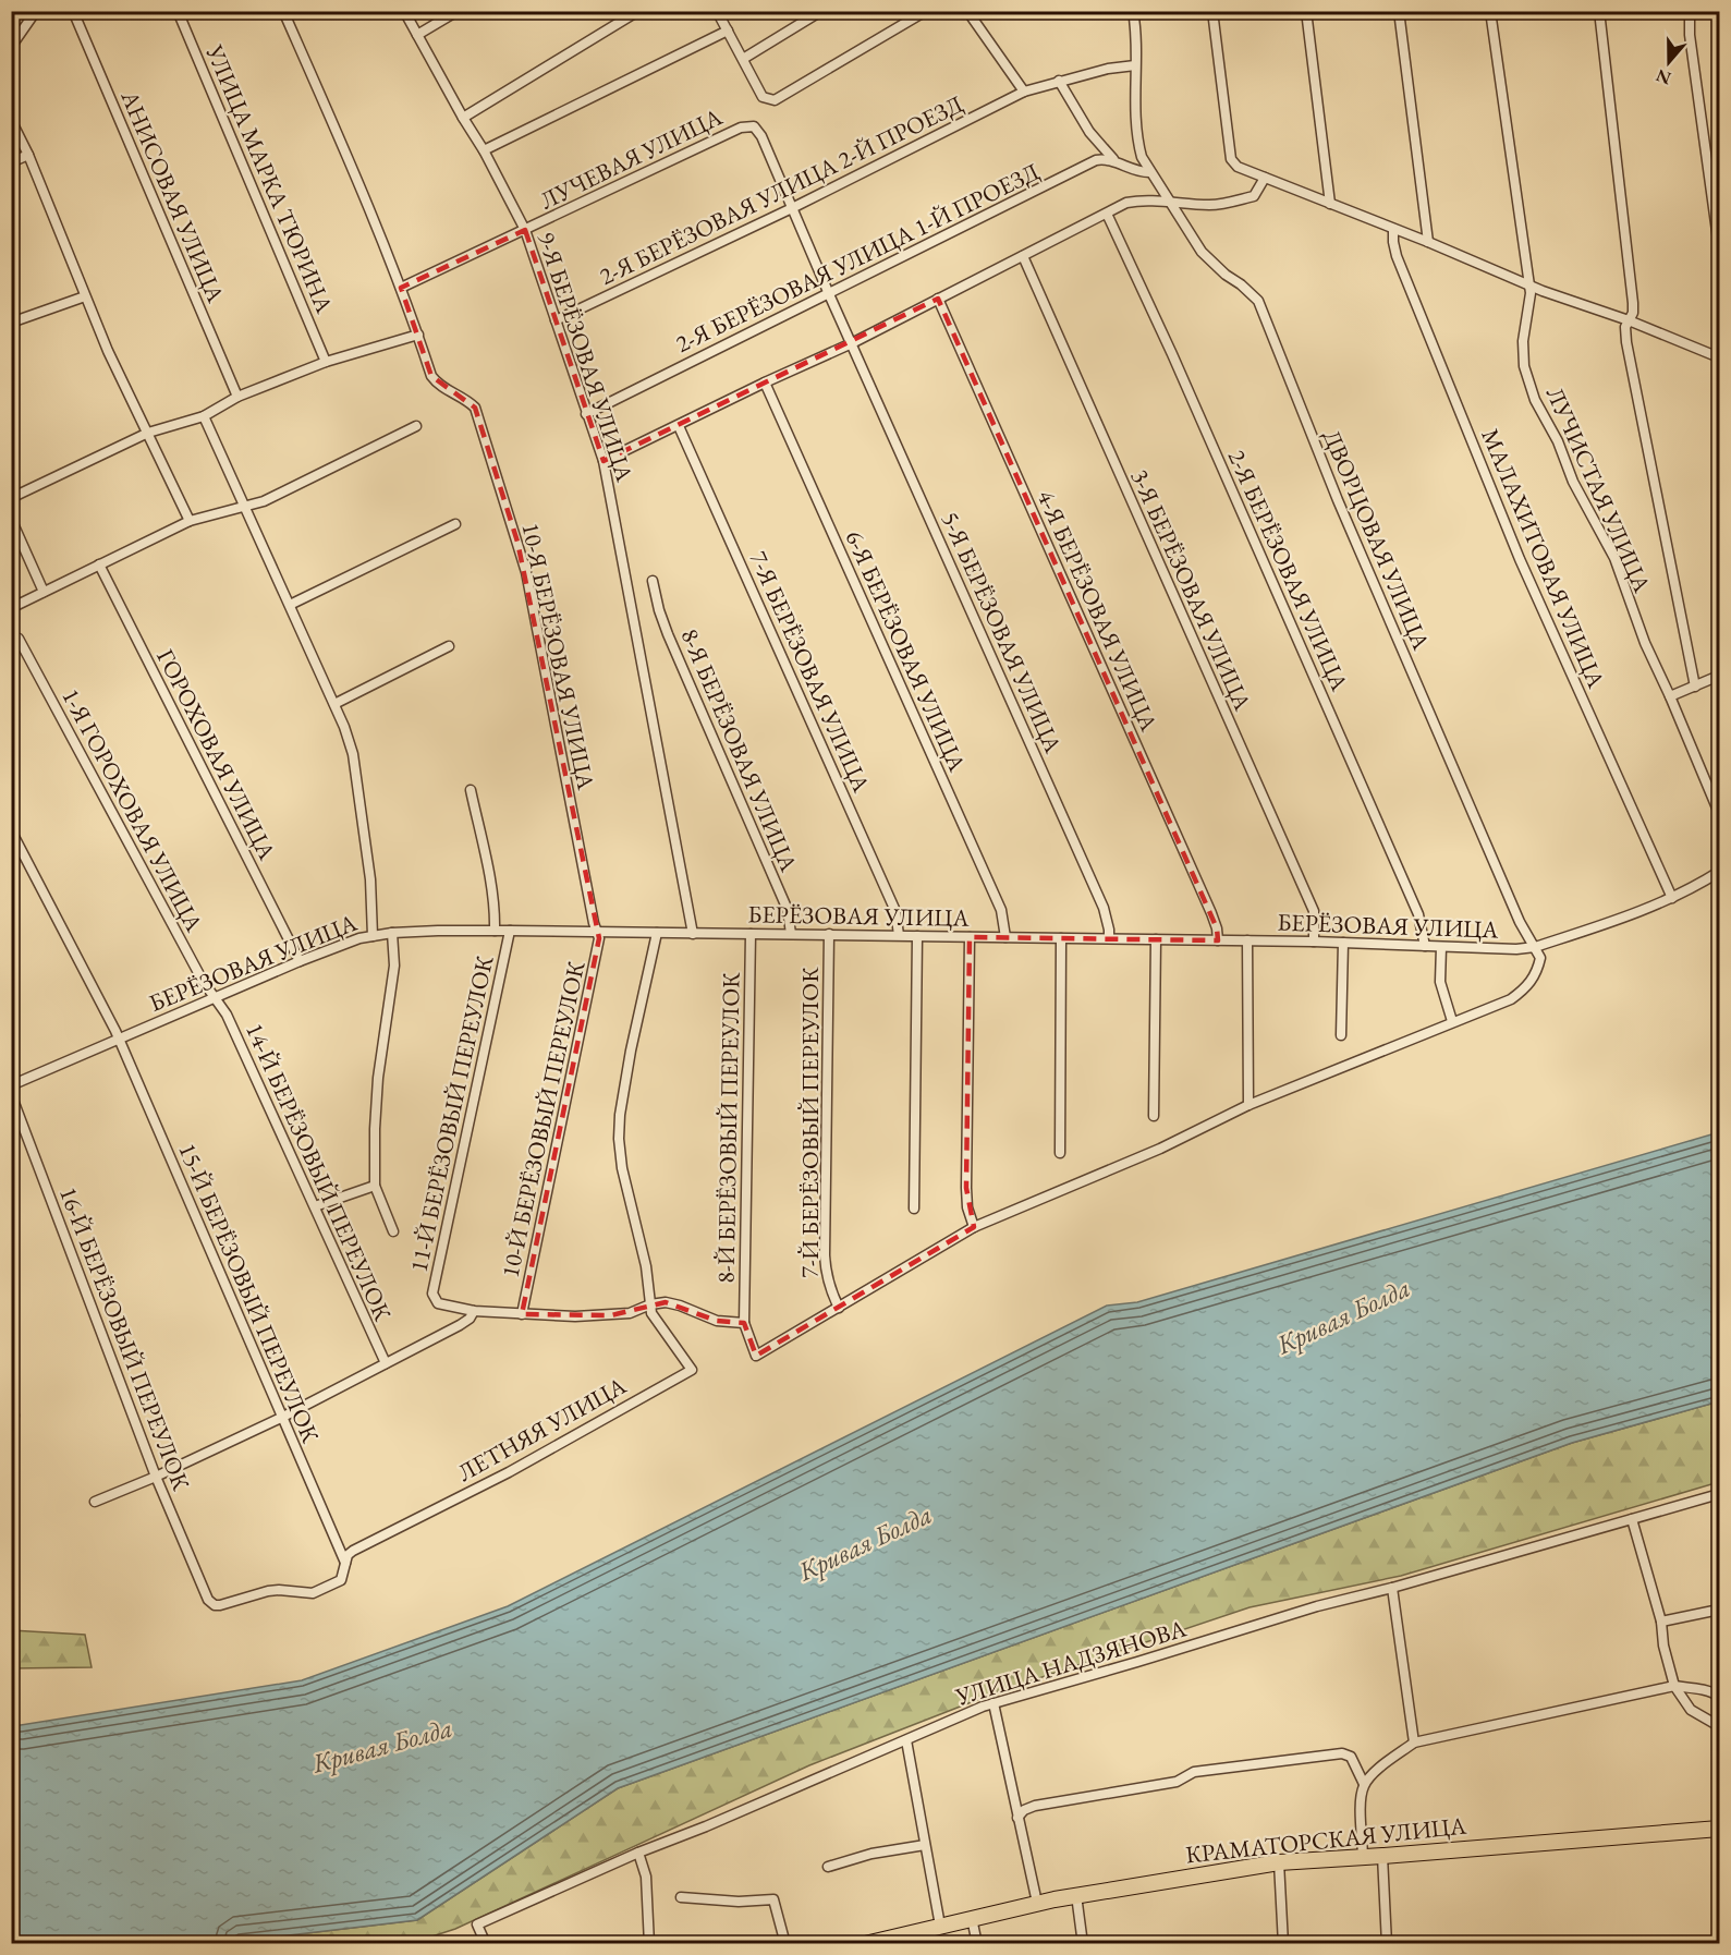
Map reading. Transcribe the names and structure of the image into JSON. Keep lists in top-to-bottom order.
{
  "streets": {
    "main road": ["КРАМАТОРСКАЯ УЛИЦА"],
    "street": [
      "ЛУЧЕВАЯ УЛИЦА",
      "УЛИЦА МАРКА ТЮРИНА",
      "2-Я БЕРЁЗОВАЯ УЛИЦА 2-Й ПРОЕЗД",
      "АНИСОВАЯ УЛИЦА",
      "2-Я БЕРЁЗОВАЯ УЛИЦА 1-Й ПРОЕЗД",
      "9-Я БЕРЁЗОВАЯ УЛИЦА",
      "ЛУЧИСТАЯ УЛИЦА",
      "ДВОРЦОВАЯ УЛИЦА",
      "МАЛАХИТОВАЯ УЛИЦА",
      "2-Я БЕРЁЗОВАЯ УЛИЦА",
      "3-Я БЕРЁЗОВАЯ УЛИЦА",
      "4-Я БЕРЁЗОВАЯ УЛИЦА",
      "5-Я БЕРЁЗОВАЯ УЛИЦА",
      "6-Я БЕРЁЗОВАЯ УЛИЦА",
      "10-Я БЕРЁЗОВАЯ УЛИЦА",
      "7-Я БЕРЁЗОВАЯ УЛИЦА",
      "8-Я БЕРЁЗОВАЯ УЛИЦА",
      "ГОРОХОВАЯ УЛИЦА",
      "1-Я ГОРОХОВАЯ УЛИЦА",
      "БЕРЁЗОВАЯ УЛИЦА",
      "11-Й БЕРЁЗОВЫЙ ПЕРЕУЛОК",
      "10-Й БЕРЁЗОВЫЙ ПЕРЕУЛОК",
      "7-Й БЕРЁЗОВЫЙ ПЕРЕУЛОК",
      "8-Й БЕРЁЗОВЫЙ ПЕРЕУЛОК",
      "14-Й БЕРЁЗОВЫЙ ПЕРЕУЛОК",
      "15-Й БЕРЁЗОВЫЙ ПЕРЕУЛОК",
      "16-Й БЕРЁЗОВЫЙ ПЕРЕУЛОК",
      "ЛЕТНЯЯ УЛИЦА",
      "УЛИЦА НАДЗЯНОВА"
    ]
  },
  "crossings": [
    ["ЛУЧЕВАЯ УЛИЦА", "9-Я БЕРЁЗОВАЯ УЛИЦА"],
    ["ЛУЧЕВАЯ УЛИЦА", "5-Я БЕРЁЗОВАЯ УЛИЦА"],
    ["ЛУЧЕВАЯ УЛИЦА", "10-Я БЕРЁЗОВАЯ УЛИЦА"],
    ["2-Я БЕРЁЗОВАЯ УЛИЦА 2-Й ПРОЕЗД", "9-Я БЕРЁЗОВАЯ УЛИЦА"],
    ["2-Я БЕРЁЗОВАЯ УЛИЦА 2-Й ПРОЕЗД", "ДВОРЦОВАЯ УЛИЦА"],
    ["2-Я БЕРЁЗОВАЯ УЛИЦА 2-Й ПРОЕЗД", "5-Я БЕРЁЗОВАЯ УЛИЦА"],
    ["2-Я БЕРЁЗОВАЯ УЛИЦА 1-Й ПРОЕЗД", "9-Я БЕРЁЗОВАЯ УЛИЦА"],
    ["2-Я БЕРЁЗОВАЯ УЛИЦА 1-Й ПРОЕЗД", "5-Я БЕРЁЗОВАЯ УЛИЦА"],
    ["9-Я БЕРЁЗОВАЯ УЛИЦА", "БЕРЁЗОВАЯ УЛИЦА"],
    ["ДВОРЦОВАЯ УЛИЦА", "БЕРЁЗОВАЯ УЛИЦА"],
    ["МАЛАХИТОВАЯ УЛИЦА", "БЕРЁЗОВАЯ УЛИЦА"],
    ["2-Я БЕРЁЗОВАЯ УЛИЦА", "БЕРЁЗОВАЯ УЛИЦА"],
    ["3-Я БЕРЁЗОВАЯ УЛИЦА", "БЕРЁЗОВАЯ УЛИЦА"],
    ["4-Я БЕРЁЗОВАЯ УЛИЦА", "БЕРЁЗОВАЯ УЛИЦА"],
    ["5-Я БЕРЁЗОВАЯ УЛИЦА", "БЕРЁЗОВАЯ УЛИЦА"],
    ["6-Я БЕРЁЗОВАЯ УЛИЦА", "БЕРЁЗОВАЯ УЛИЦА"],
    ["10-Я БЕРЁЗОВАЯ УЛИЦА", "БЕРЁЗОВАЯ УЛИЦА"],
    ["10-Я БЕРЁЗОВАЯ УЛИЦА", "10-Й БЕРЁЗОВЫЙ ПЕРЕУЛОК"],
    ["7-Я БЕРЁЗОВАЯ УЛИЦА", "БЕРЁЗОВАЯ УЛИЦА"],
    ["8-Я БЕРЁЗОВАЯ УЛИЦА", "БЕРЁЗОВАЯ УЛИЦА"],
    ["ГОРОХОВАЯ УЛИЦА", "БЕРЁЗОВАЯ УЛИЦА"],
    ["1-Я ГОРОХОВАЯ УЛИЦА", "БЕРЁЗОВАЯ УЛИЦА"],
    ["1-Я ГОРОХОВАЯ УЛИЦА", "14-Й БЕРЁЗОВЫЙ ПЕРЕУЛОК"],
    ["БЕРЁЗОВАЯ УЛИЦА", "11-Й БЕРЁЗОВЫЙ ПЕРЕУЛОК"],
    ["БЕРЁЗОВАЯ УЛИЦА", "10-Й БЕРЁЗОВЫЙ ПЕРЕУЛОК"],
    ["БЕРЁЗОВАЯ УЛИЦА", "7-Й БЕРЁЗОВЫЙ ПЕРЕУЛОК"],
    ["БЕРЁЗОВАЯ УЛИЦА", "8-Й БЕРЁЗОВЫЙ ПЕРЕУЛОК"],
    ["БЕРЁЗОВАЯ УЛИЦА", "14-Й БЕРЁЗОВЫЙ ПЕРЕУЛОК"],
    ["БЕРЁЗОВАЯ УЛИЦА", "15-Й БЕРЁЗОВЫЙ ПЕРЕУЛОК"],
    ["15-Й БЕРЁЗОВЫЙ ПЕРЕУЛОК", "16-Й БЕРЁЗОВЫЙ ПЕРЕУЛОК"],
    ["15-Й БЕРЁЗОВЫЙ ПЕРЕУЛОК", "ЛЕТНЯЯ УЛИЦА"],
    ["16-Й БЕРЁЗОВЫЙ ПЕРЕУЛОК", "ЛЕТНЯЯ УЛИЦА"]
  ],
  "water": ["Кривая Болда"],
  "north": "bottom"
}
